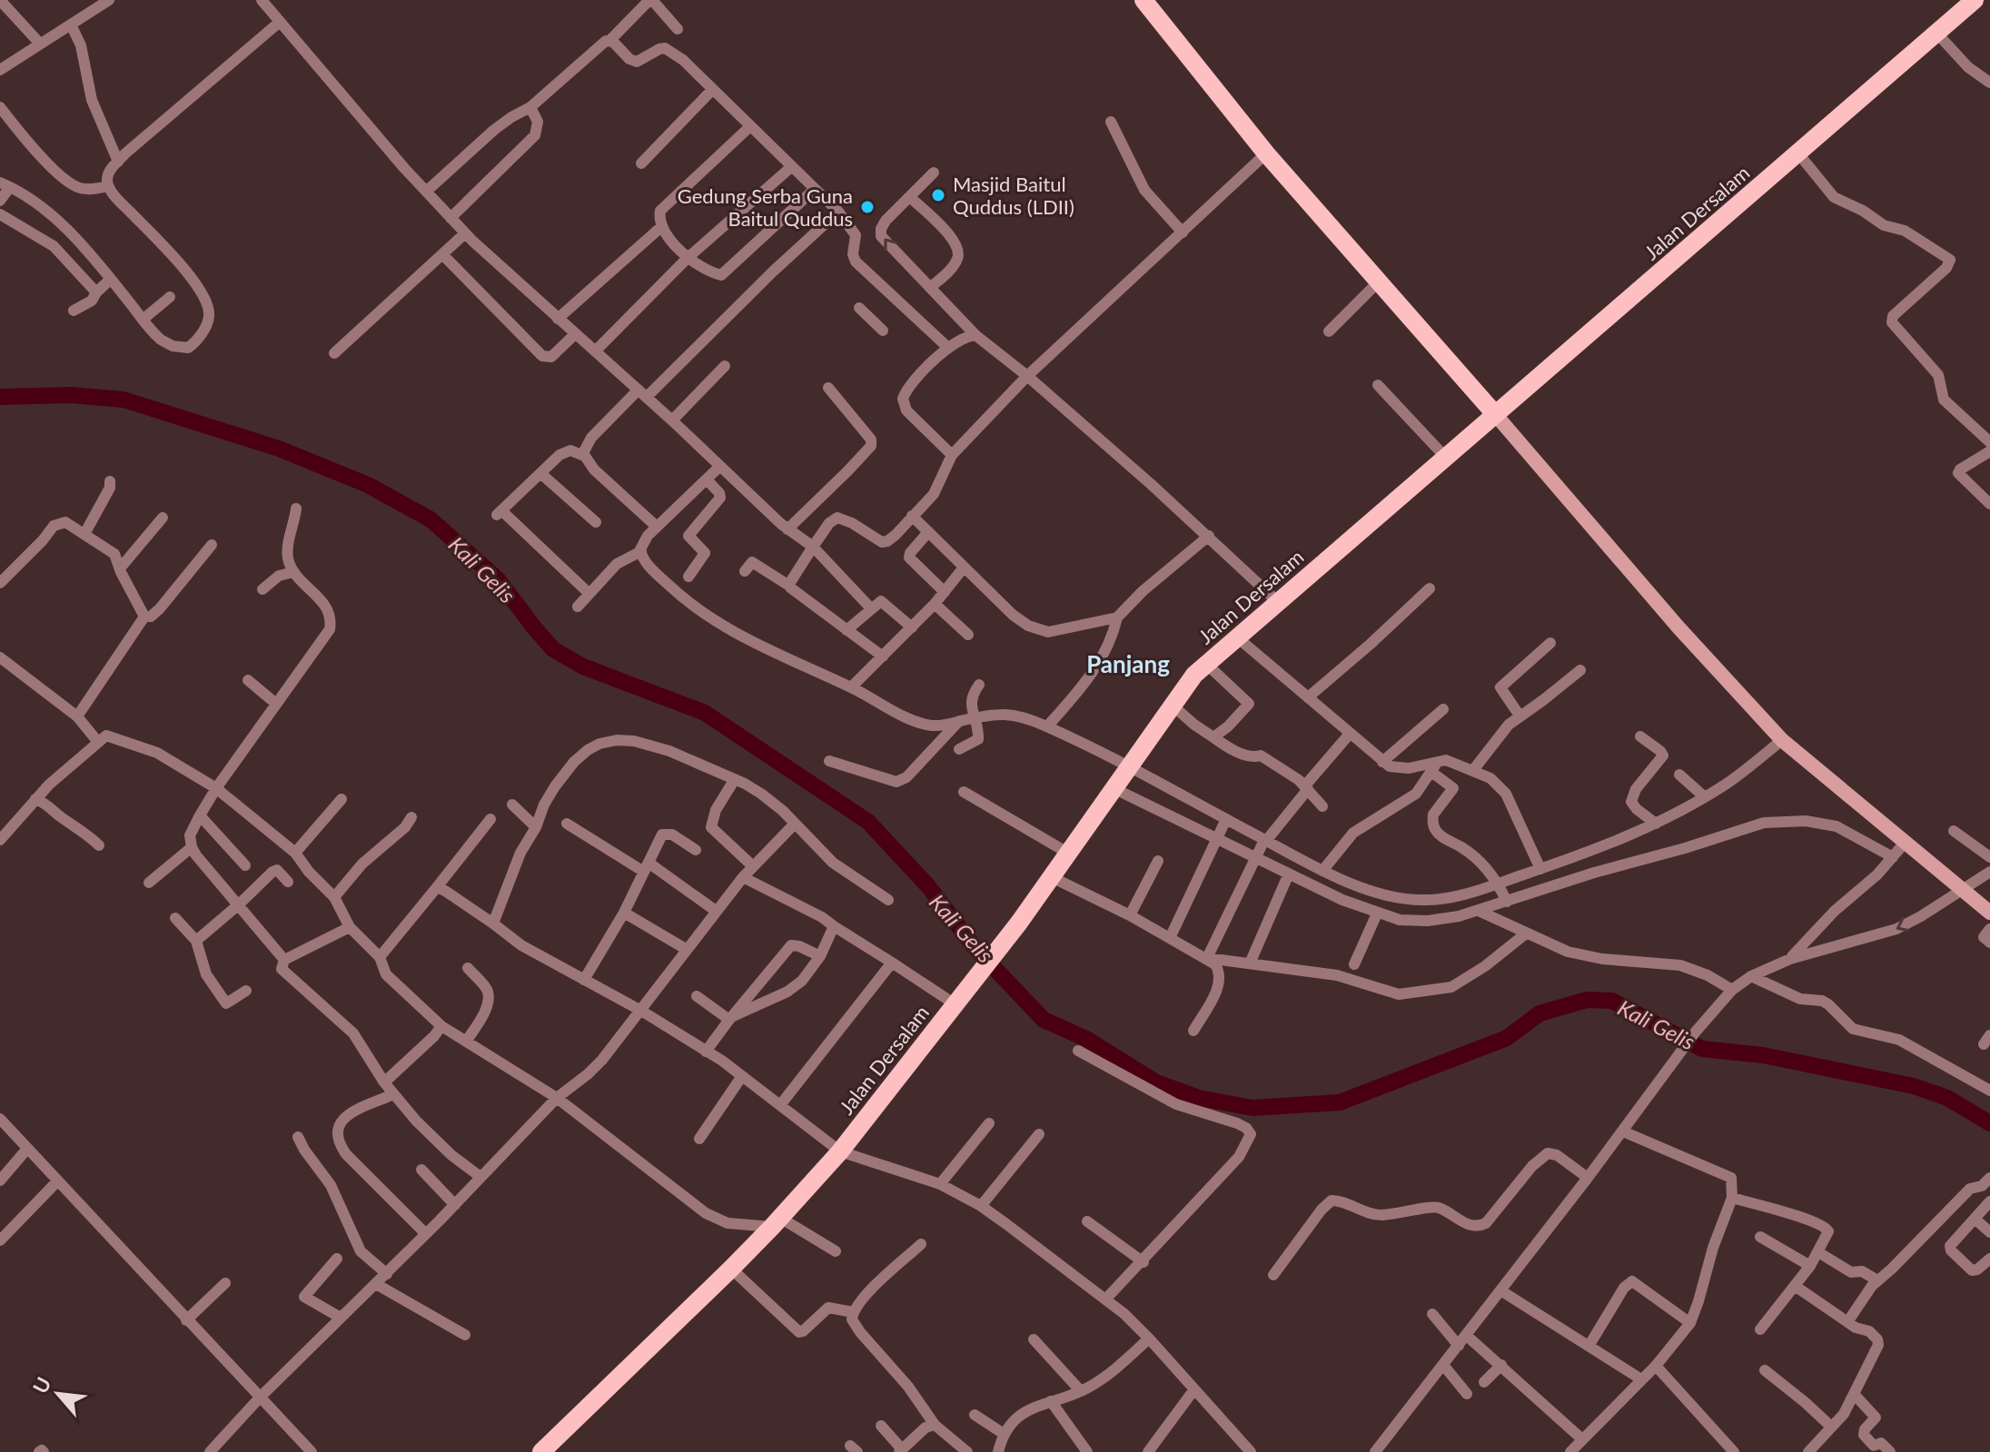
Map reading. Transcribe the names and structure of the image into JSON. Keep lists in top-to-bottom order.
{
  "streets": {
    "main road": ["Jalan Dersalam"]
  },
  "districts": ["Panjang"],
  "water": ["Kali Gelis"],
  "places": ["Masjid Baitul Quddus (LDII)", "Gedung Serba Guna Baitul Quddus"],
  "north": "top left"
}
